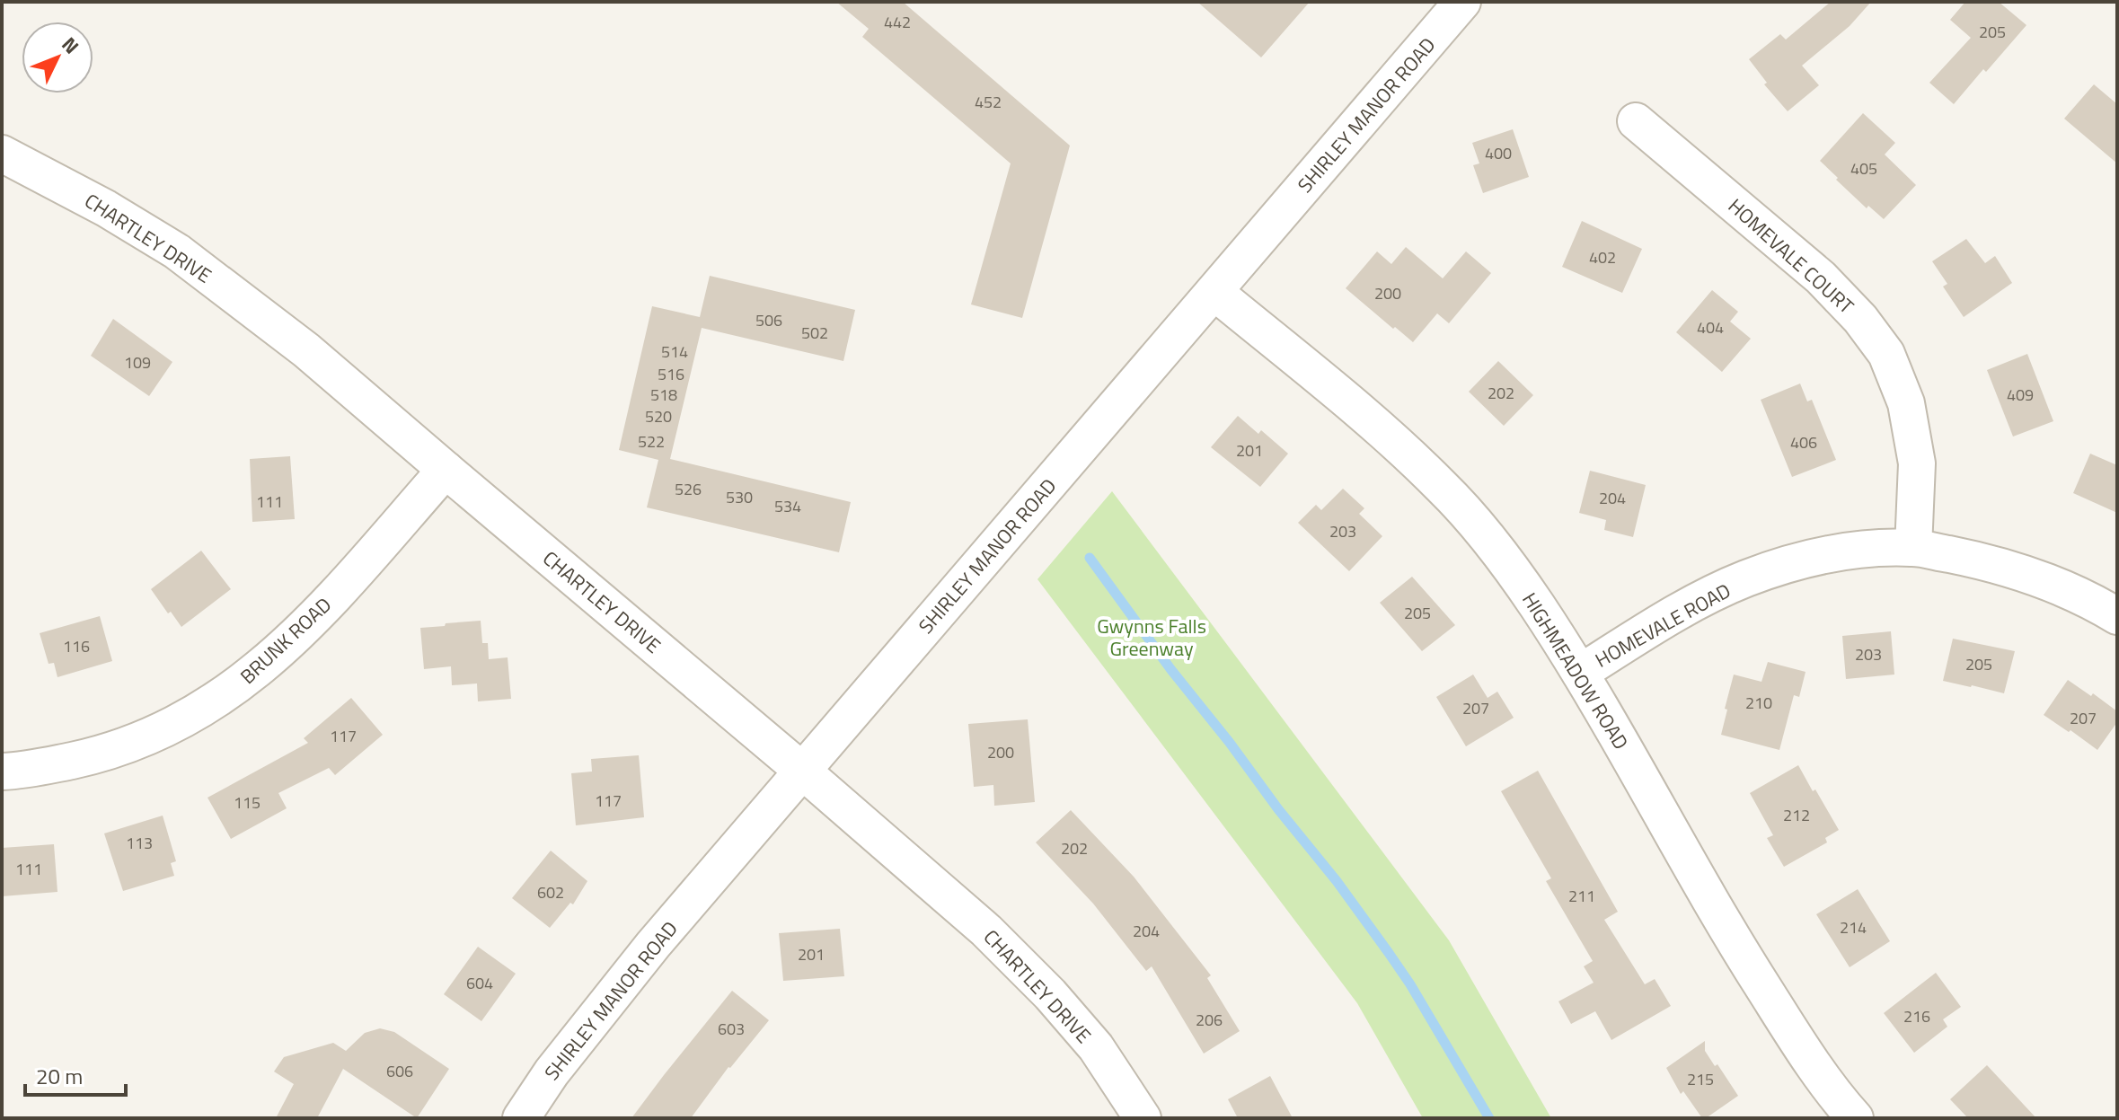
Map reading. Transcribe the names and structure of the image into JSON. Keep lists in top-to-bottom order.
{
  "streets": {
    "street": [
      "SHIRLEY MANOR ROAD",
      "CHARTLEY DRIVE",
      "HOMEVALE COURT",
      "HOMEVALE ROAD",
      "BRUNK ROAD",
      "HIGHMEADOW ROAD"
    ]
  },
  "crossings": [
    ["SHIRLEY MANOR ROAD", "CHARTLEY DRIVE"],
    ["SHIRLEY MANOR ROAD", "HIGHMEADOW ROAD"],
    ["CHARTLEY DRIVE", "BRUNK ROAD"],
    ["HOMEVALE COURT", "HOMEVALE ROAD"],
    ["HOMEVALE ROAD", "HIGHMEADOW ROAD"]
  ],
  "parks": ["Gwynns Falls Greenway"],
  "house_numbers": [
    "442",
    "205",
    "452",
    "400",
    "405",
    "402",
    "200",
    "506",
    "404",
    "502",
    "514",
    "109",
    "516",
    "202",
    "518",
    "409",
    "520",
    "522",
    "406",
    "201",
    "526",
    "530",
    "204",
    "111",
    "534",
    "203",
    "205",
    "116",
    "203",
    "205",
    "210",
    "207",
    "207",
    "117",
    "200",
    "117",
    "115",
    "212",
    "113",
    "202",
    "111",
    "602",
    "211",
    "214",
    "204",
    "201",
    "604",
    "216",
    "206",
    "603",
    "606",
    "215"
  ],
  "scale_bar": "20 m",
  "north": "top right"
}
